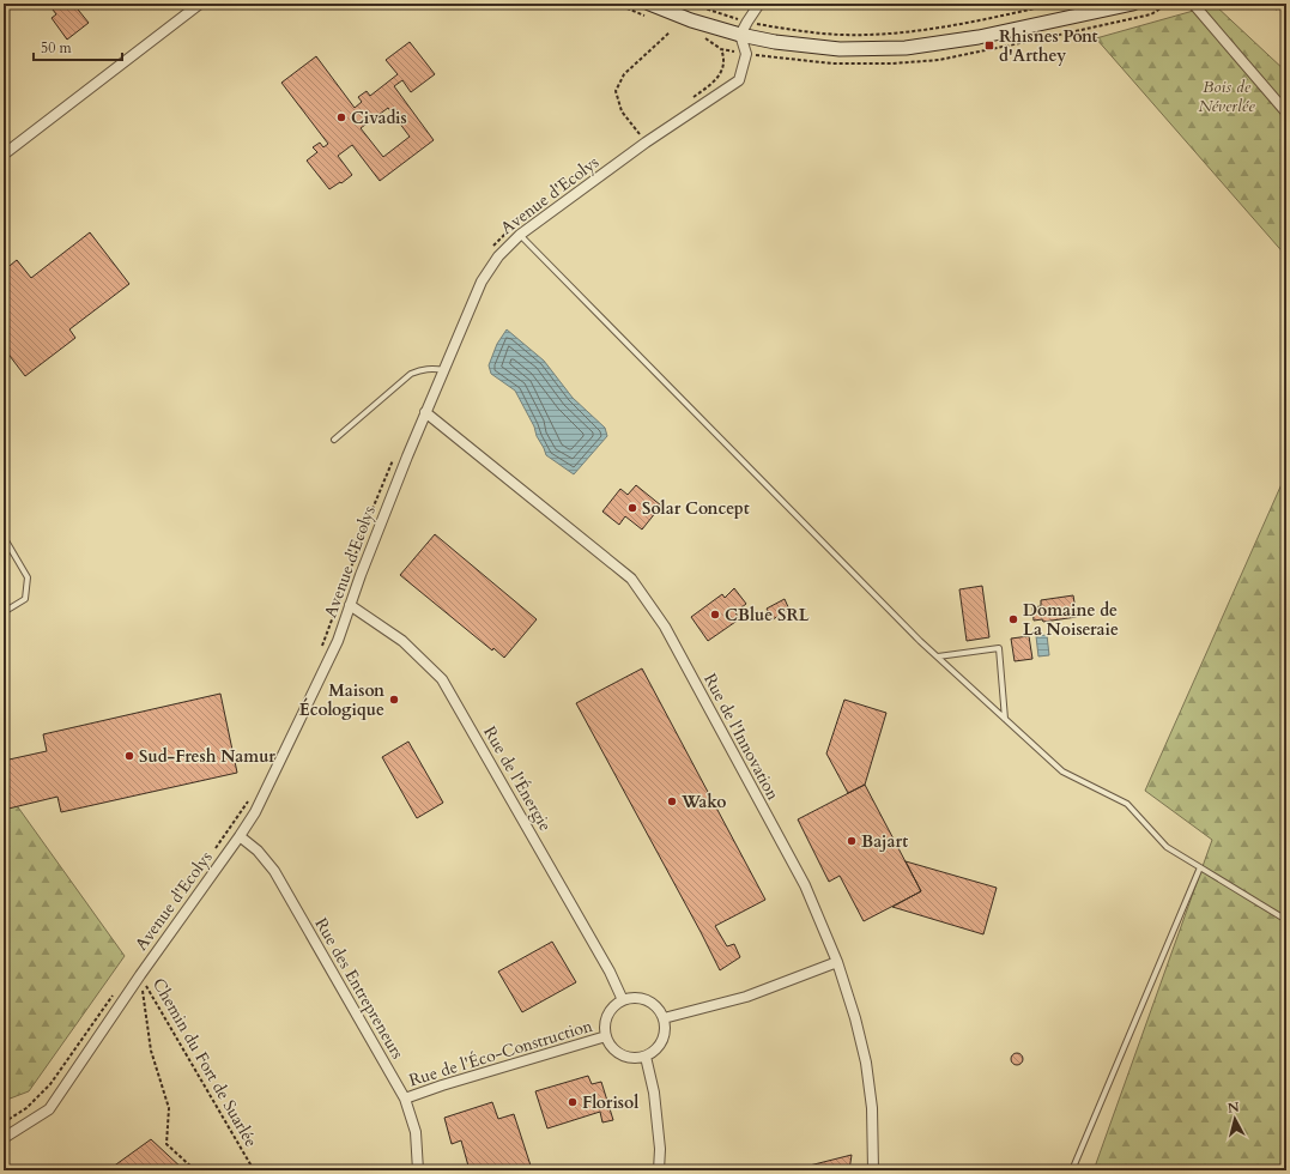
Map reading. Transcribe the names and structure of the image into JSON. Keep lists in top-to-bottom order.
{
  "streets": {
    "street": [
      "Avenue d'Ecolys",
      "Rue de l'Innovation",
      "Rue de l'Énergie",
      "Rue des Entrepreneurs",
      "Rue de l'Éco-Construction"
    ],
    "path": ["Chemin du Fort de Suarlée"]
  },
  "crossings": [
    ["Avenue d'Ecolys", "Rue de l'Innovation"],
    ["Avenue d'Ecolys", "Rue de l'Énergie"],
    ["Avenue d'Ecolys", "Rue des Entrepreneurs"],
    ["Avenue d'Ecolys", "Chemin du Fort de Suarlée"],
    ["Rue de l'Énergie", "Rue de l'Éco-Construction"],
    ["Rue des Entrepreneurs", "Rue de l'Éco-Construction"]
  ],
  "parks": ["Bois de Néverlée"],
  "places": {
    "transit": ["Rhisnes Pont d'Arthey"],
    "other": [
      "Civadis",
      "Solar Concept",
      "CBlue SRL",
      "Domaine de La Noiseraie",
      "Maison Écologique",
      "Sud-Fresh Namur",
      "Wako",
      "Bajart",
      "Florisol"
    ]
  },
  "scale_bar": "50 m",
  "north": "top"
}
